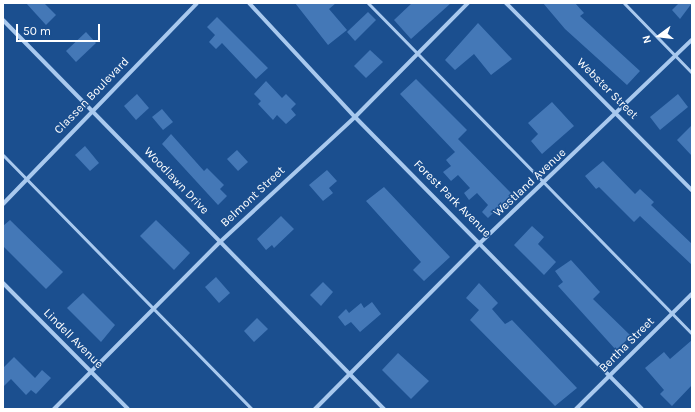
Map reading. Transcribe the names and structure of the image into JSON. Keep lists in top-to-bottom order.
{
  "streets": {
    "street": [
      "Webster Street",
      "Classen Boulevard",
      "Woodlawn Drive",
      "Westland Avenue",
      "Belmont Street",
      "Forest Park Avenue",
      "Lindell Avenue",
      "Bertha Street"
    ]
  },
  "crossings": [
    ["Webster Street", "Westland Avenue"],
    ["Classen Boulevard", "Woodlawn Drive"],
    ["Woodlawn Drive", "Westland Avenue"],
    ["Woodlawn Drive", "Belmont Street"],
    ["Westland Avenue", "Forest Park Avenue"],
    ["Belmont Street", "Forest Park Avenue"],
    ["Belmont Street", "Lindell Avenue"],
    ["Forest Park Avenue", "Bertha Street"]
  ],
  "scale_bar": "50 m",
  "north": "left"
}
